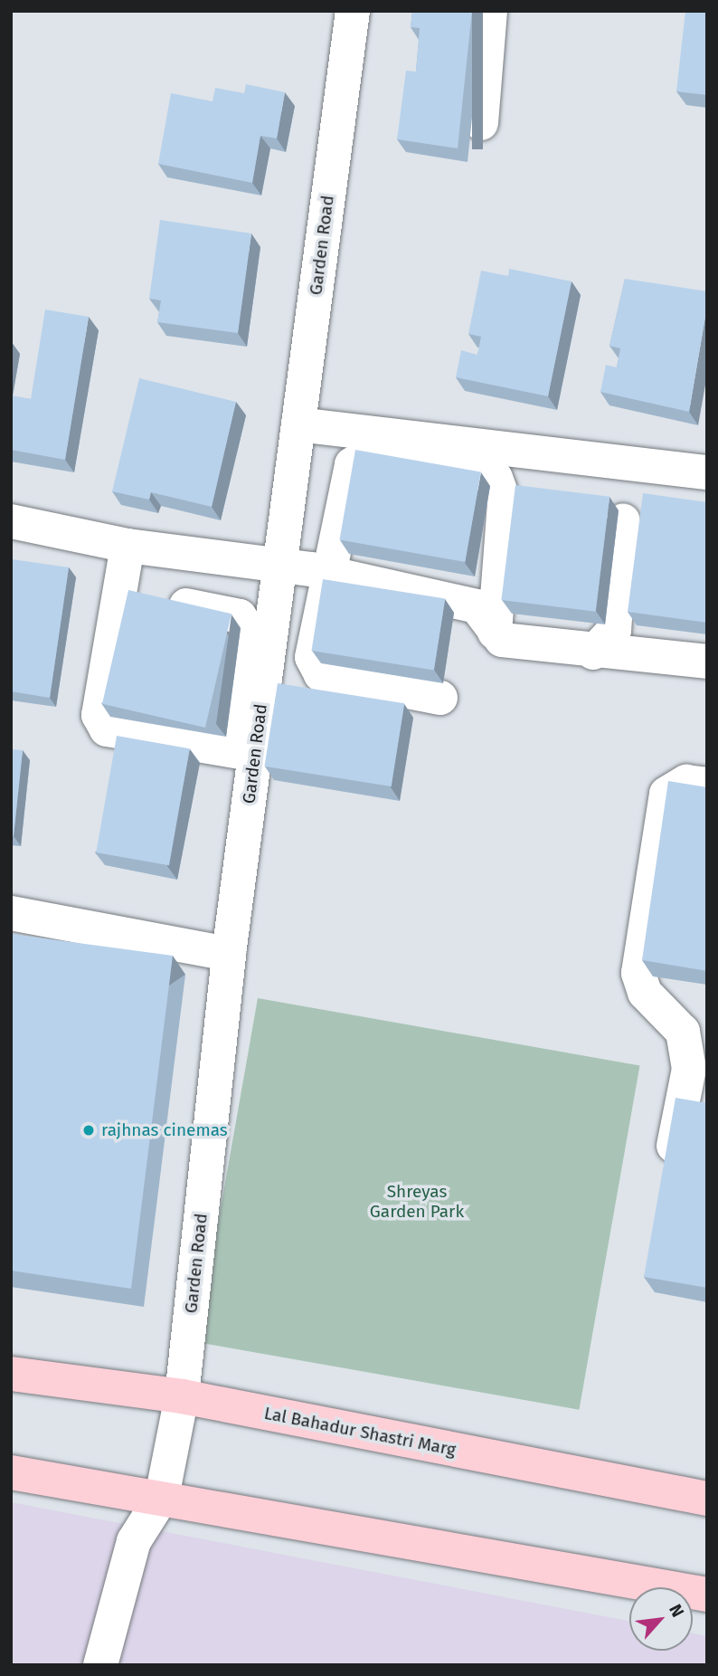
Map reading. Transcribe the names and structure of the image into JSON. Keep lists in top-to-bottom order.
{
  "streets": {
    "main road": ["Lal Bahadur Shastri Marg"],
    "street": ["Garden Road"]
  },
  "crossings": [
    ["Garden Road", "Lal Bahadur Shastri Marg"]
  ],
  "parks": ["Shreyas Garden Park"],
  "places": ["rajhnas cinemas"],
  "north": "top right"
}
